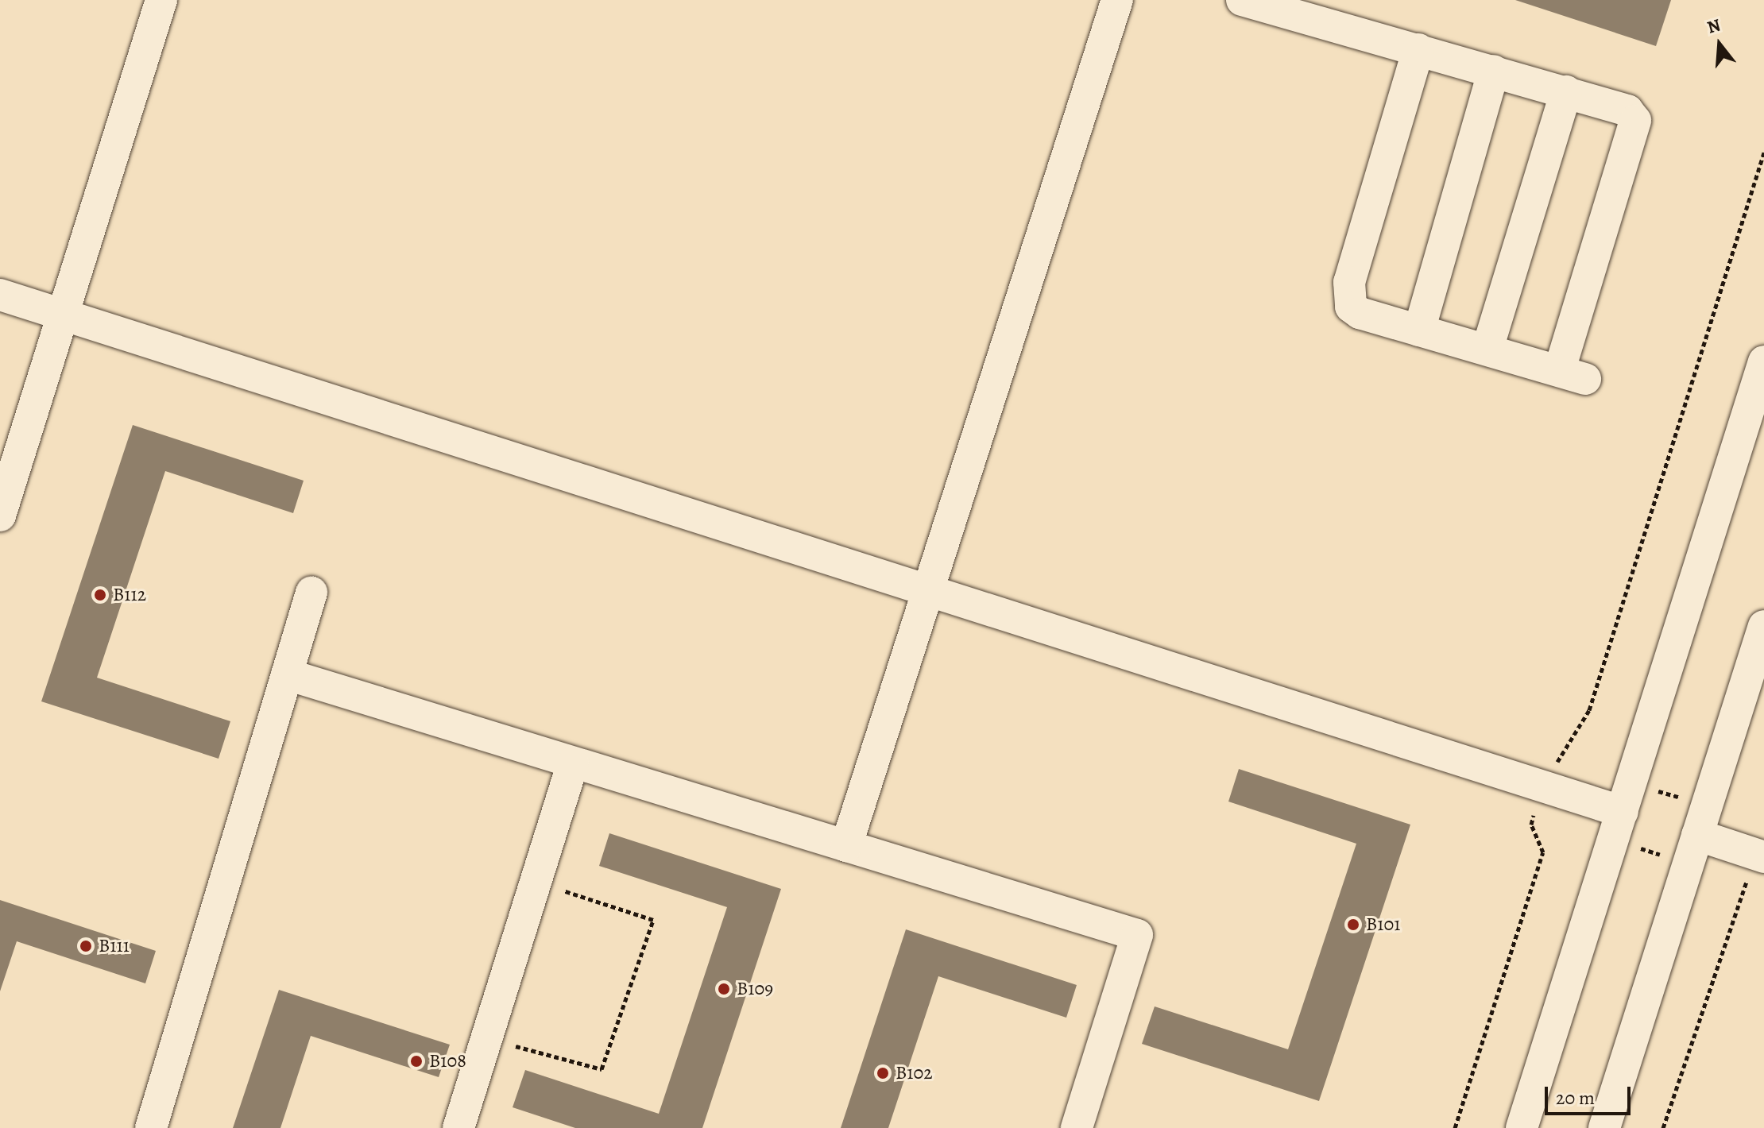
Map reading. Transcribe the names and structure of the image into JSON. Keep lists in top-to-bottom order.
{
  "places": [
    "B112",
    "B101",
    "B111",
    "B109",
    "B108",
    "B102"
  ],
  "scale_bar": "20 m",
  "north": "top"
}
